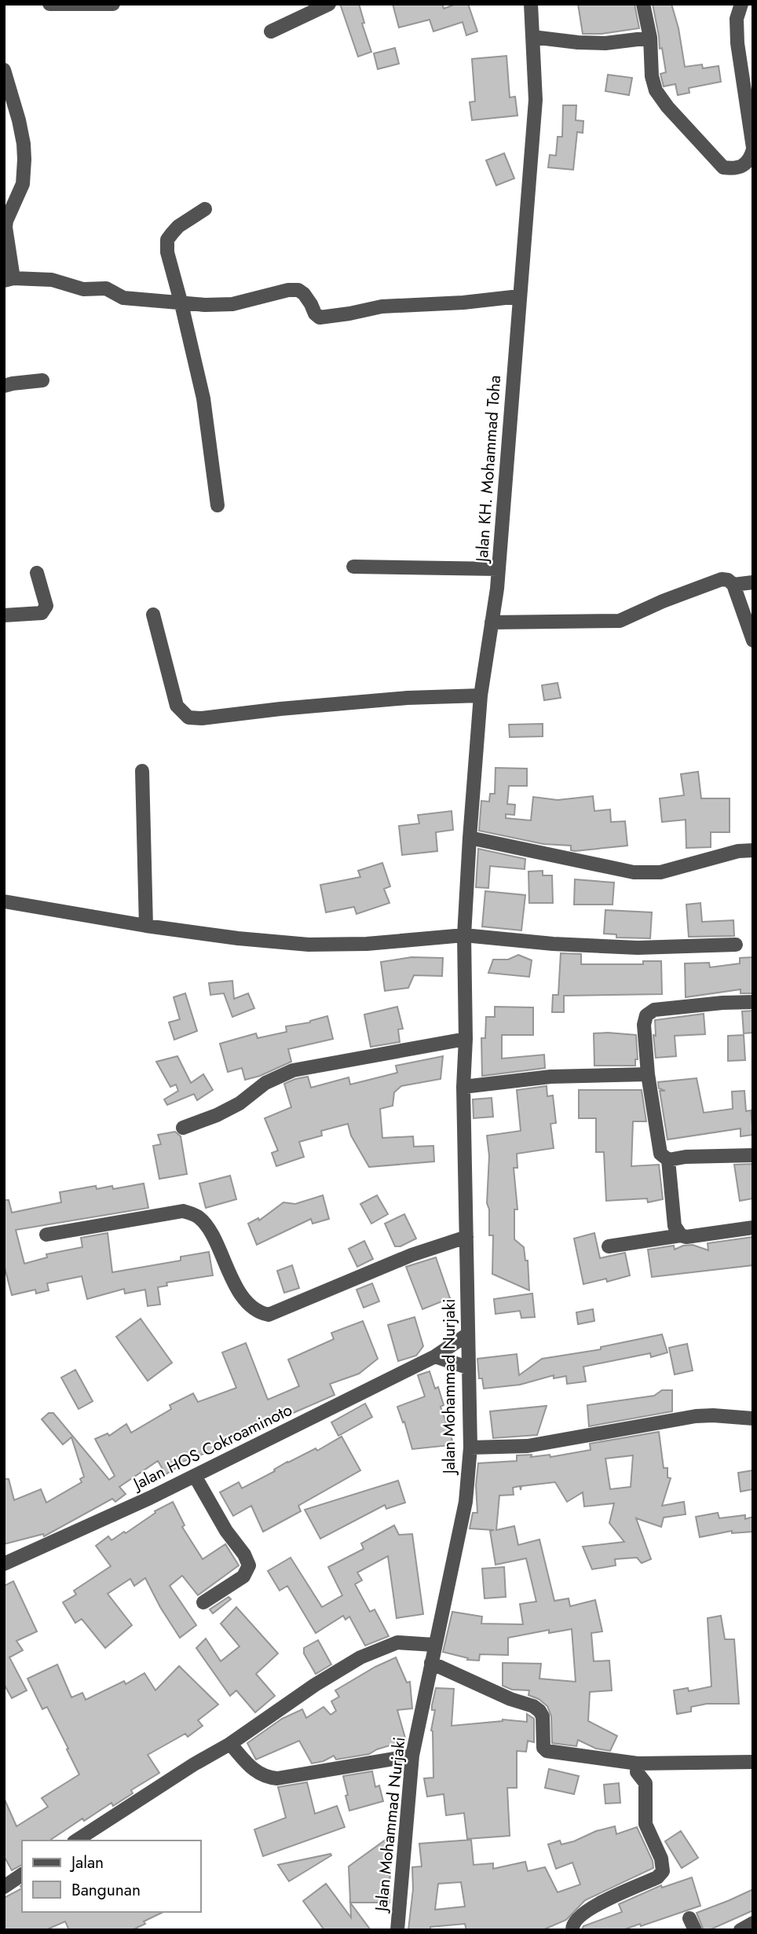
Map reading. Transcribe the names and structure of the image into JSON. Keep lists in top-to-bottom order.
{
  "streets": {
    "street": ["Jalan KH. Mohammad Toha", "Jalan Mohammad Nurjaki", "Jalan HOS Cokroaminoto"]
  },
  "crossings": [
    ["Jalan KH. Mohammad Toha", "Jalan Mohammad Nurjaki"],
    ["Jalan Mohammad Nurjaki", "Jalan HOS Cokroaminoto"]
  ],
  "legend": ["Jalan", "Bangunan"]
}
